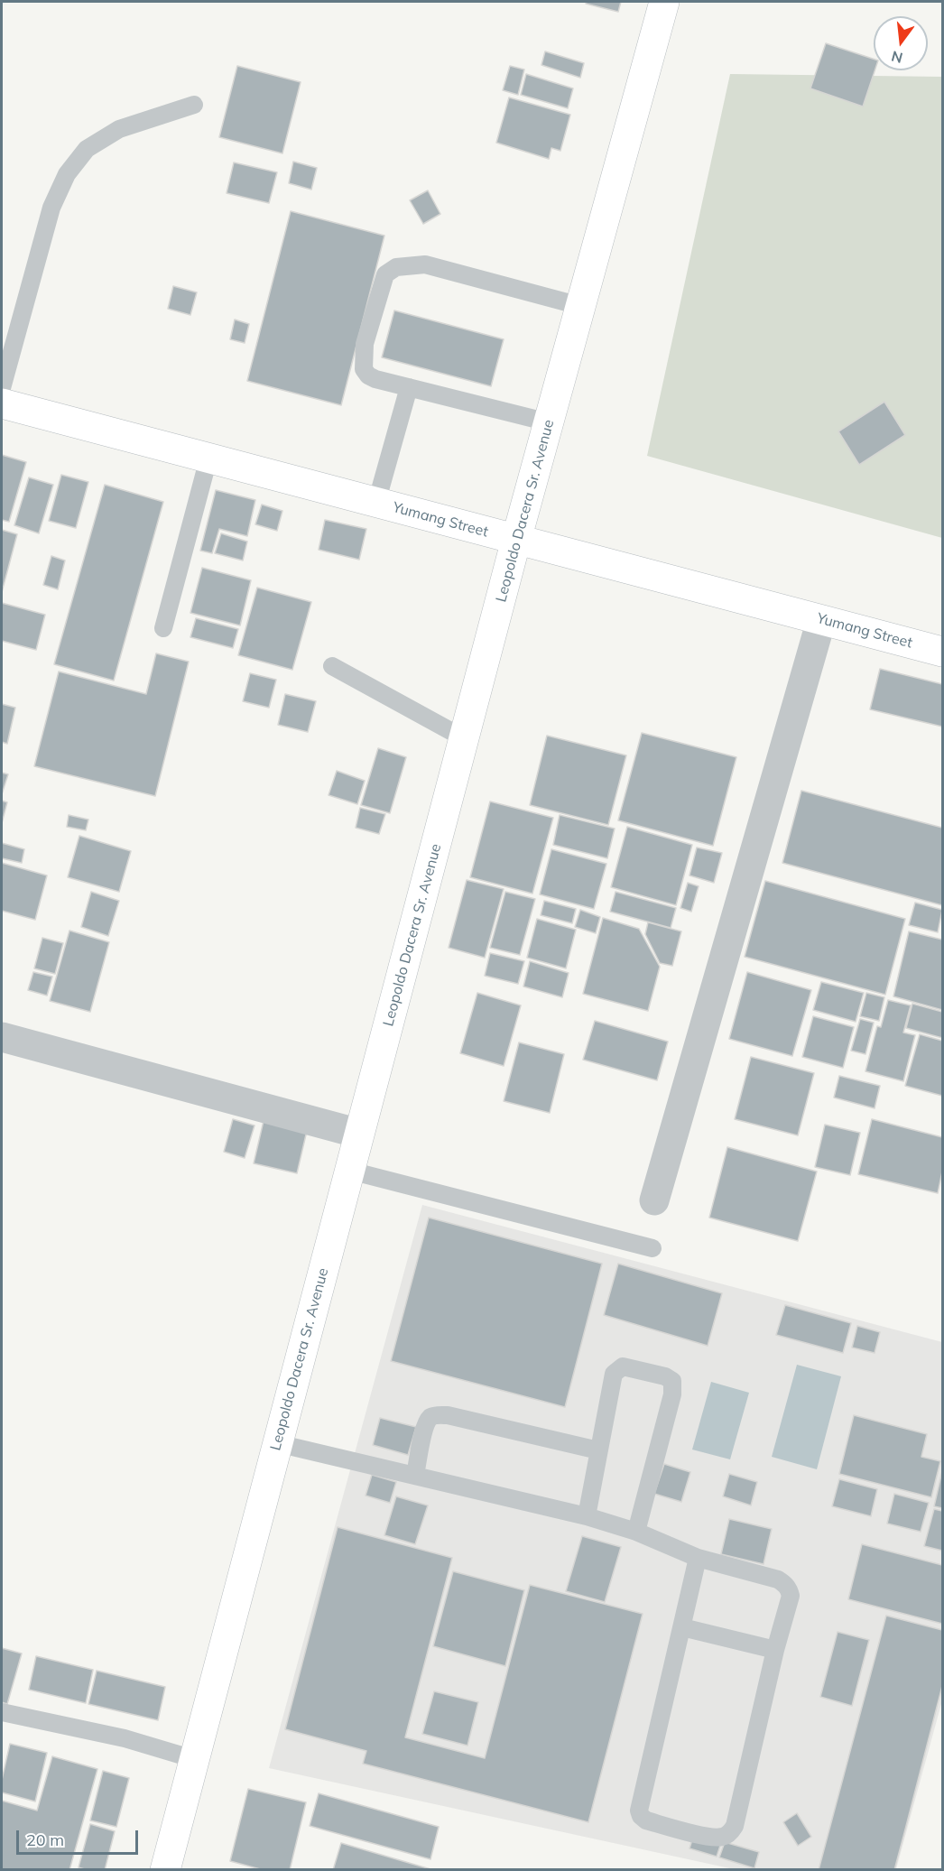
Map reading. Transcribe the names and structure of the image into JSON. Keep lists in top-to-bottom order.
{
  "streets": {
    "main road": ["Leopoldo Dacera Sr. Avenue", "Yumang Street"]
  },
  "crossings": [
    ["Leopoldo Dacera Sr. Avenue", "Yumang Street"]
  ],
  "scale_bar": "20 m",
  "north": "bottom"
}
